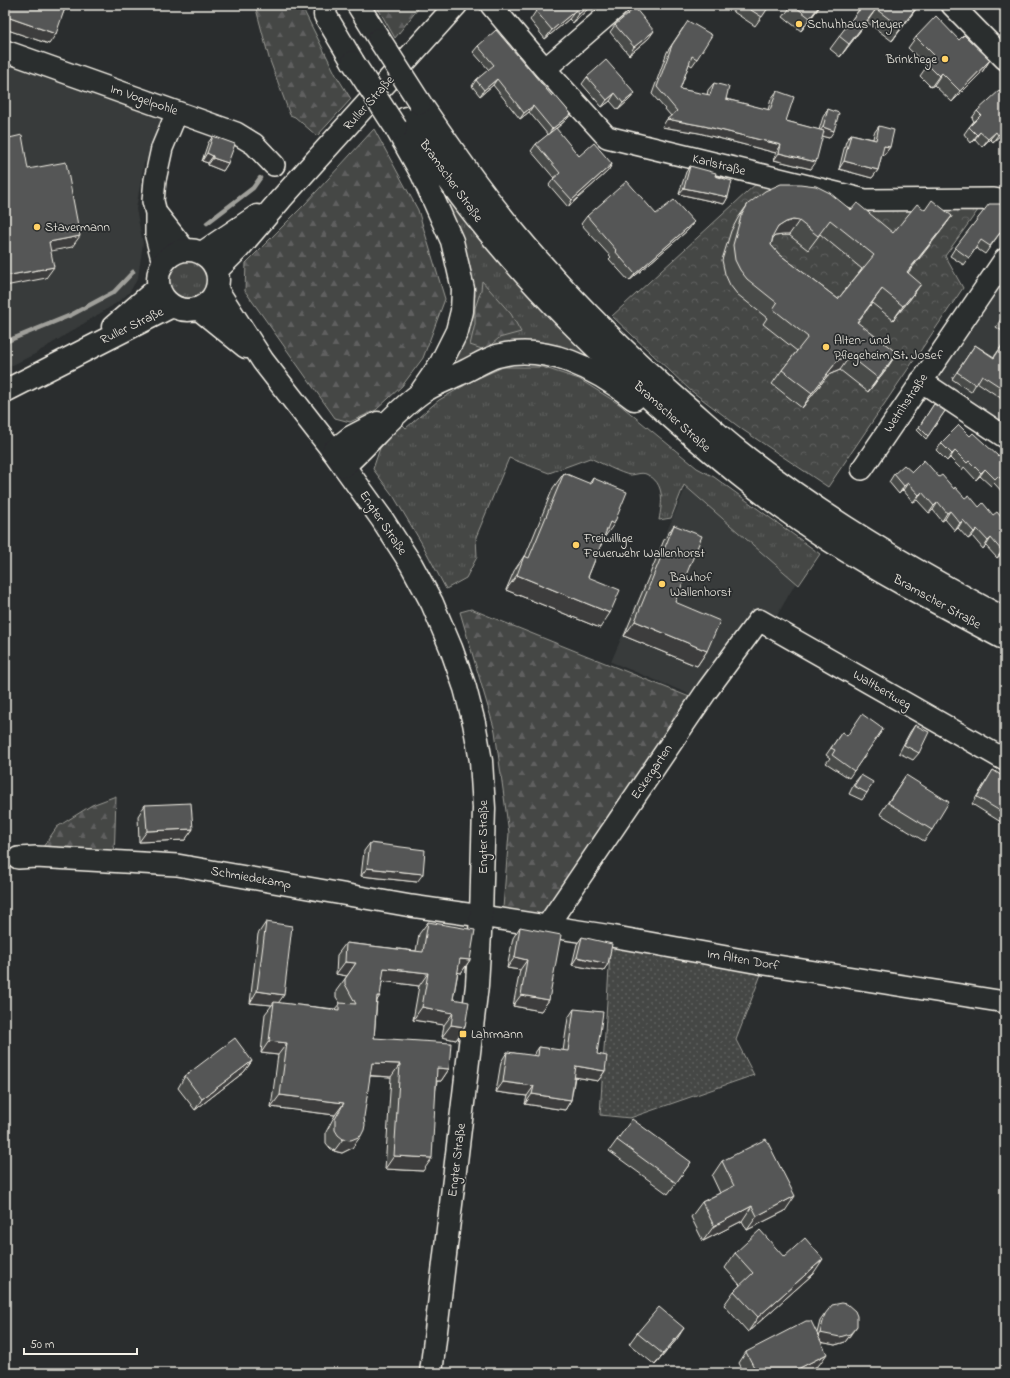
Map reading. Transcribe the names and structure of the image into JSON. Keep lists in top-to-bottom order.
{
  "streets": {
    "main road": ["Ruller Straße", "Bramscher Straße", "Engter Straße"],
    "street": [
      "Im Vogelpohle",
      "Karlstraße",
      "Wetrihstraße",
      "Waltbertweg",
      "Eckergarten",
      "Schmiedekamp",
      "Im Alten Dorf"
    ]
  },
  "crossings": [
    ["Ruller Straße", "Engter Straße"],
    ["Engter Straße", "Schmiedekamp"],
    ["Engter Straße", "Im Alten Dorf"],
    ["Waltbertweg", "Eckergarten"],
    ["Eckergarten", "Im Alten Dorf"],
    ["Schmiedekamp", "Im Alten Dorf"]
  ],
  "places": {
    "other": [
      "Schuhhaus Meyer",
      "Brinkhege",
      "Stavermann",
      "Alten- und Pflegeheim St. Josef",
      "Freiwillige Feuerwehr Wallenhorst",
      "Bauhof Wallenhorst"
    ],
    "transit": ["Lahrmann"]
  },
  "scale_bar": "50 m"
}
